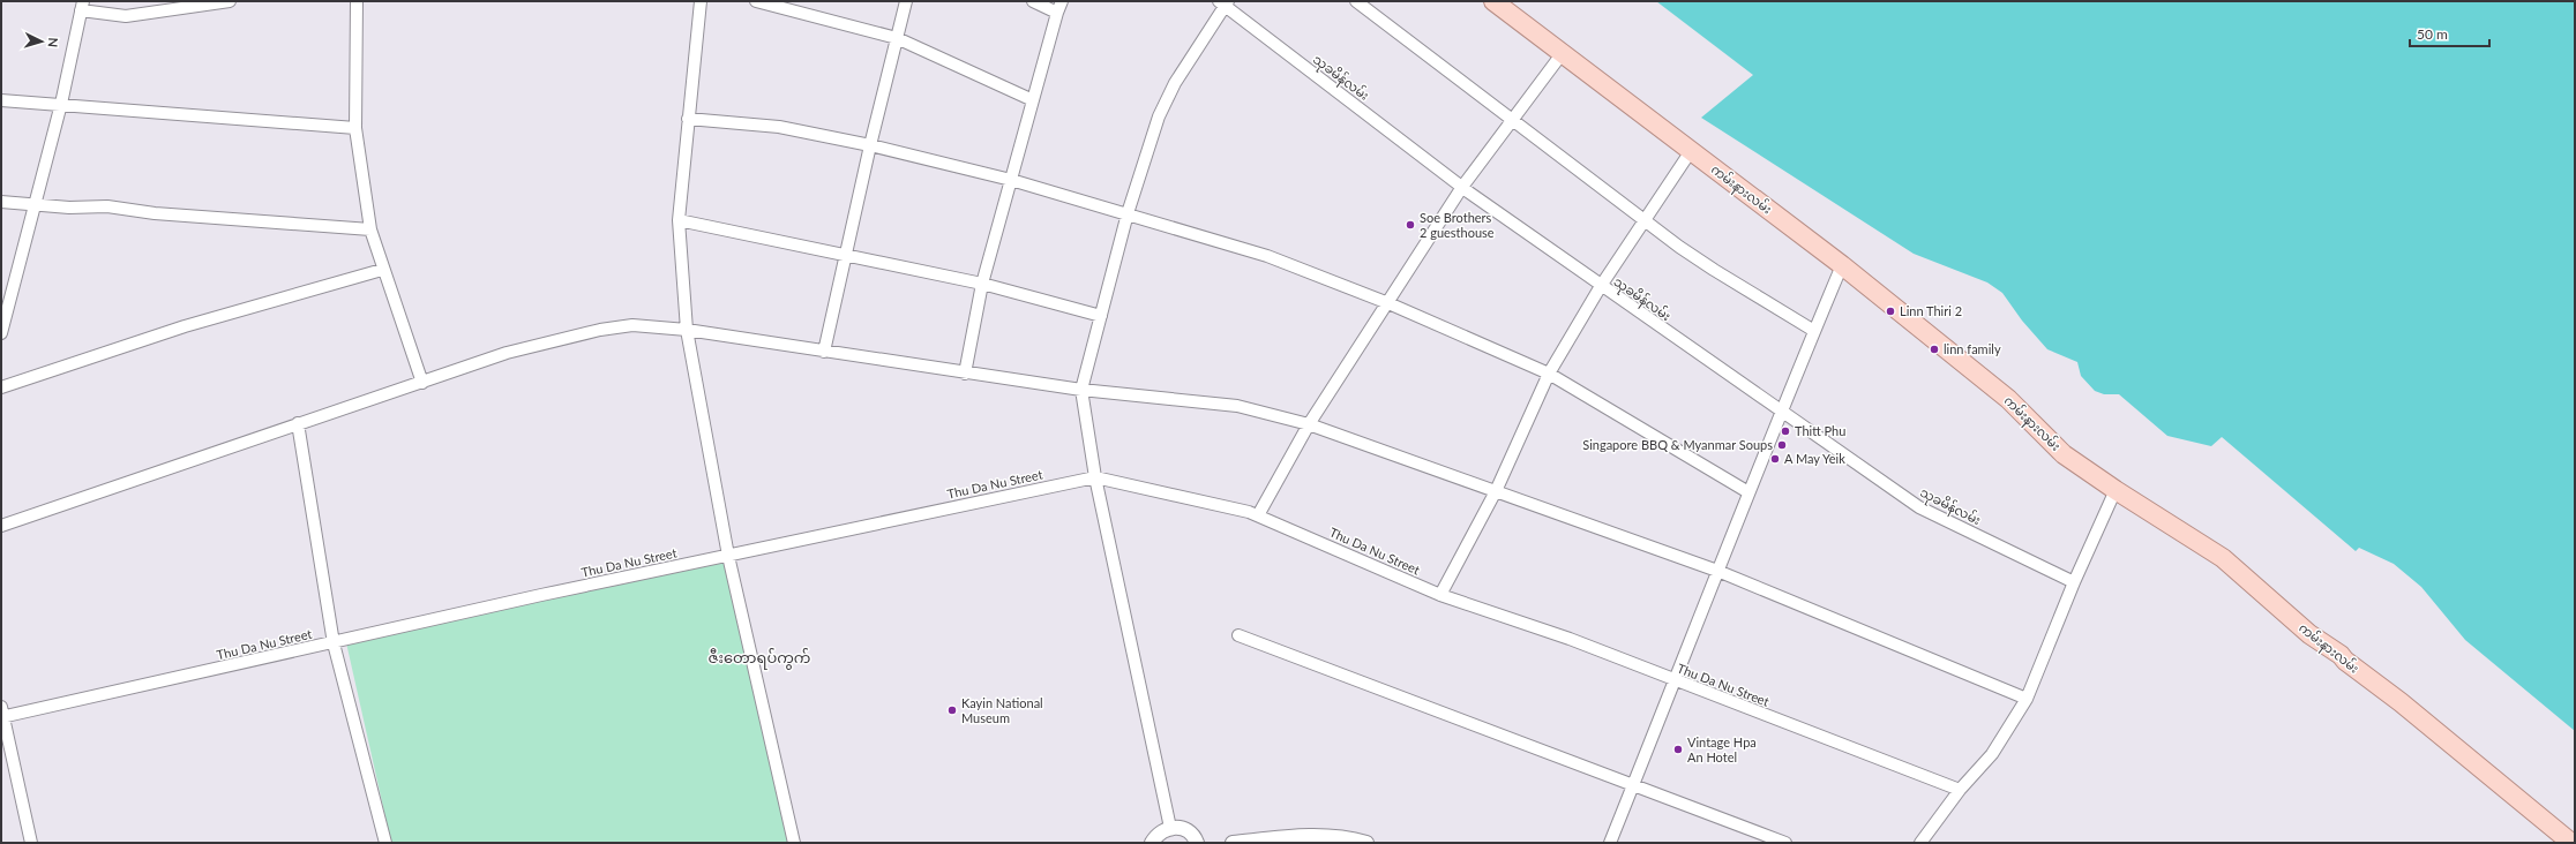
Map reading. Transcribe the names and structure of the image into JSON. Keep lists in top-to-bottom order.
{
  "streets": {
    "main road": ["ကမ်းနားလမ်း"],
    "street": ["သုခမိန်လမ်း", "Thu Da Nu Street"]
  },
  "districts": ["ဇီးတောရပ်ကွက်"],
  "places": [
    "Soe Brothers 2 guesthouse",
    "Linn Thiri 2",
    "linn family",
    "Thitt Phu",
    "Singapore BBQ & Myanmar Soups",
    "A May Yeik",
    "Kayin National Museum",
    "Vintage Hpa An Hotel"
  ],
  "scale_bar": "50 m",
  "north": "right"
}
